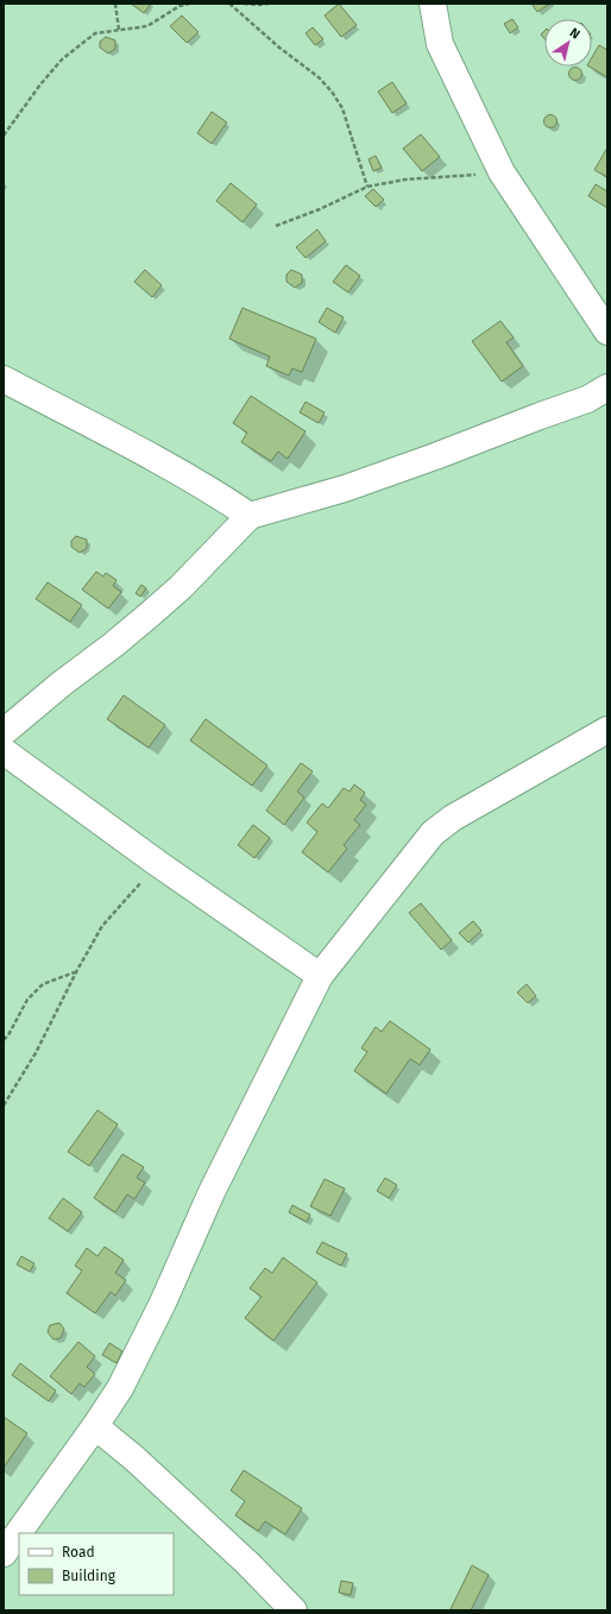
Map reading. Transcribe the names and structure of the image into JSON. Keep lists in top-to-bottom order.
{
  "legend": ["Road", "Building"],
  "north": "top right"
}
